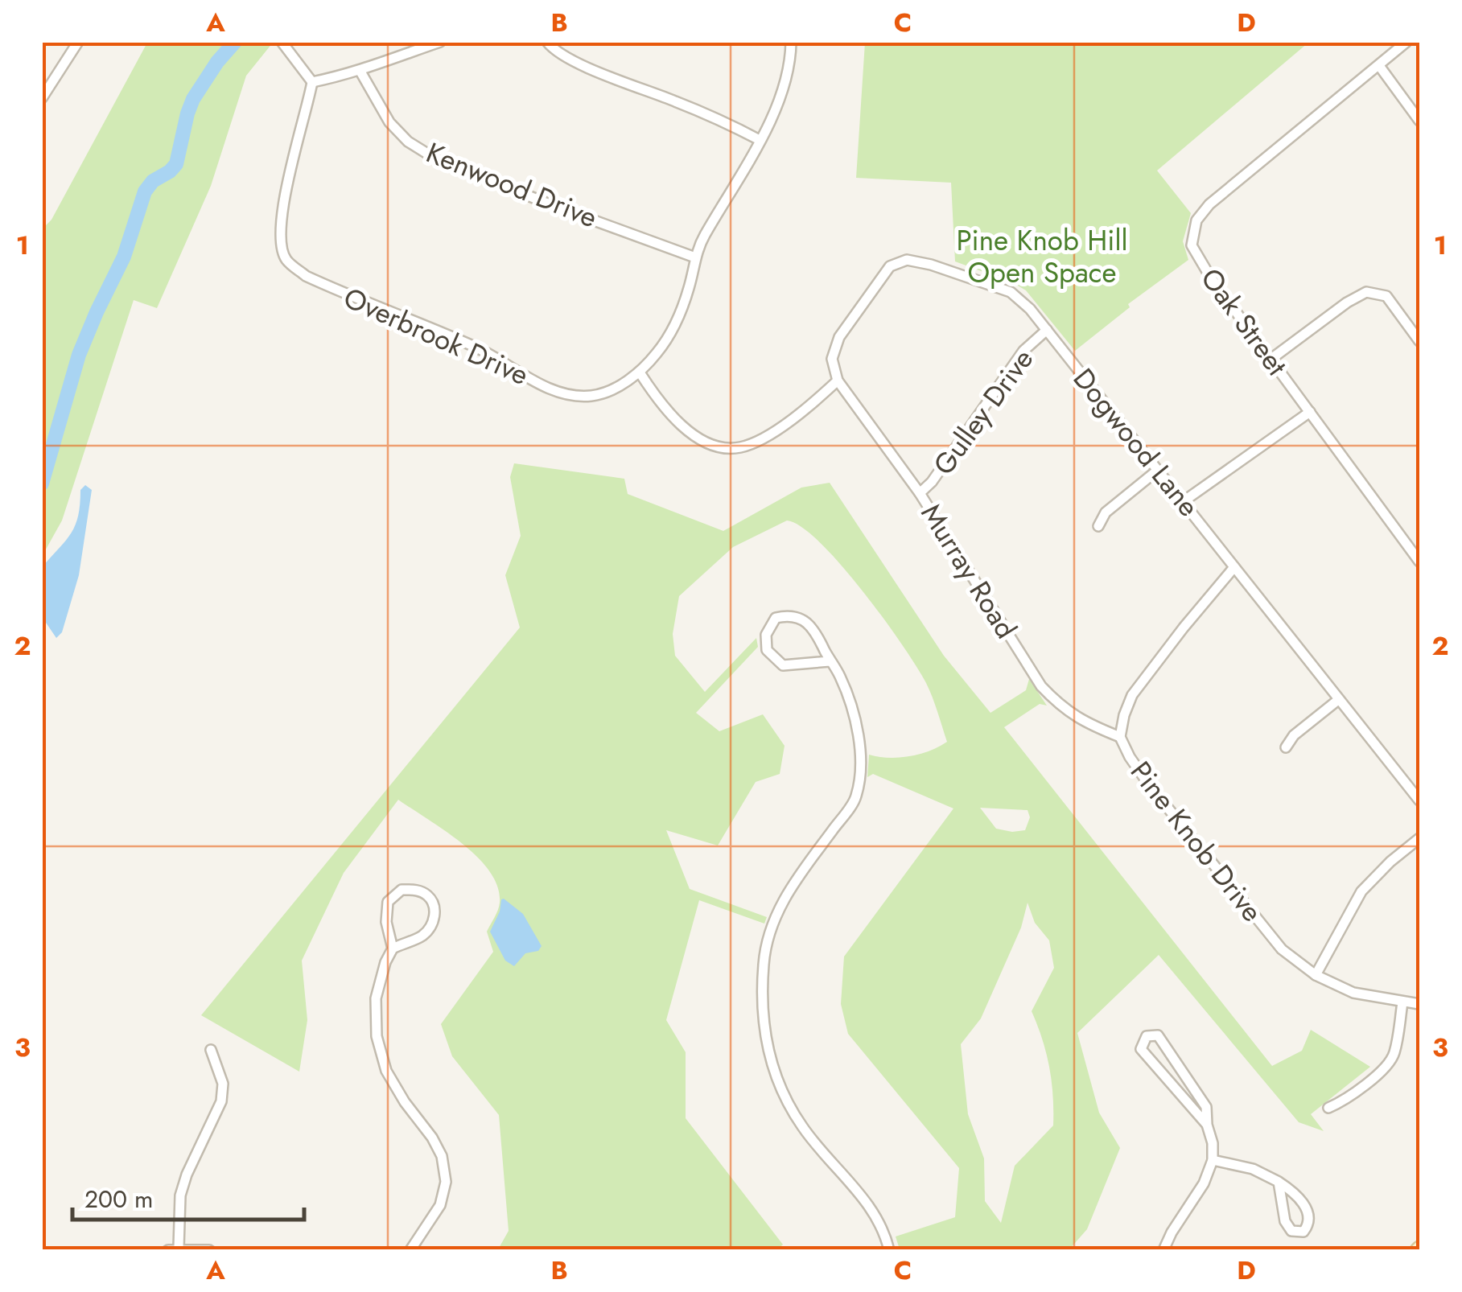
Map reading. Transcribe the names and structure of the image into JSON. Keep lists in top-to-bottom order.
{
  "streets": {
    "street": [
      "Kenwood Drive",
      "Oak Street",
      "Overbrook Drive",
      "Gulley Drive",
      "Dogwood Lane",
      "Murray Road",
      "Pine Knob Drive"
    ]
  },
  "crossings": [
    ["Kenwood Drive", "Overbrook Drive"],
    ["Gulley Drive", "Dogwood Lane"],
    ["Gulley Drive", "Murray Road"],
    ["Dogwood Lane", "Murray Road"],
    ["Dogwood Lane", "Pine Knob Drive"],
    ["Murray Road", "Pine Knob Drive"]
  ],
  "parks": ["Pine Knob Hill Open Space"],
  "scale_bar": "200 m",
  "grid": {
    "columns": [
      "A",
      "B",
      "C",
      "D"
    ],
    "rows": ["1", "2", "3"]
  }
}
